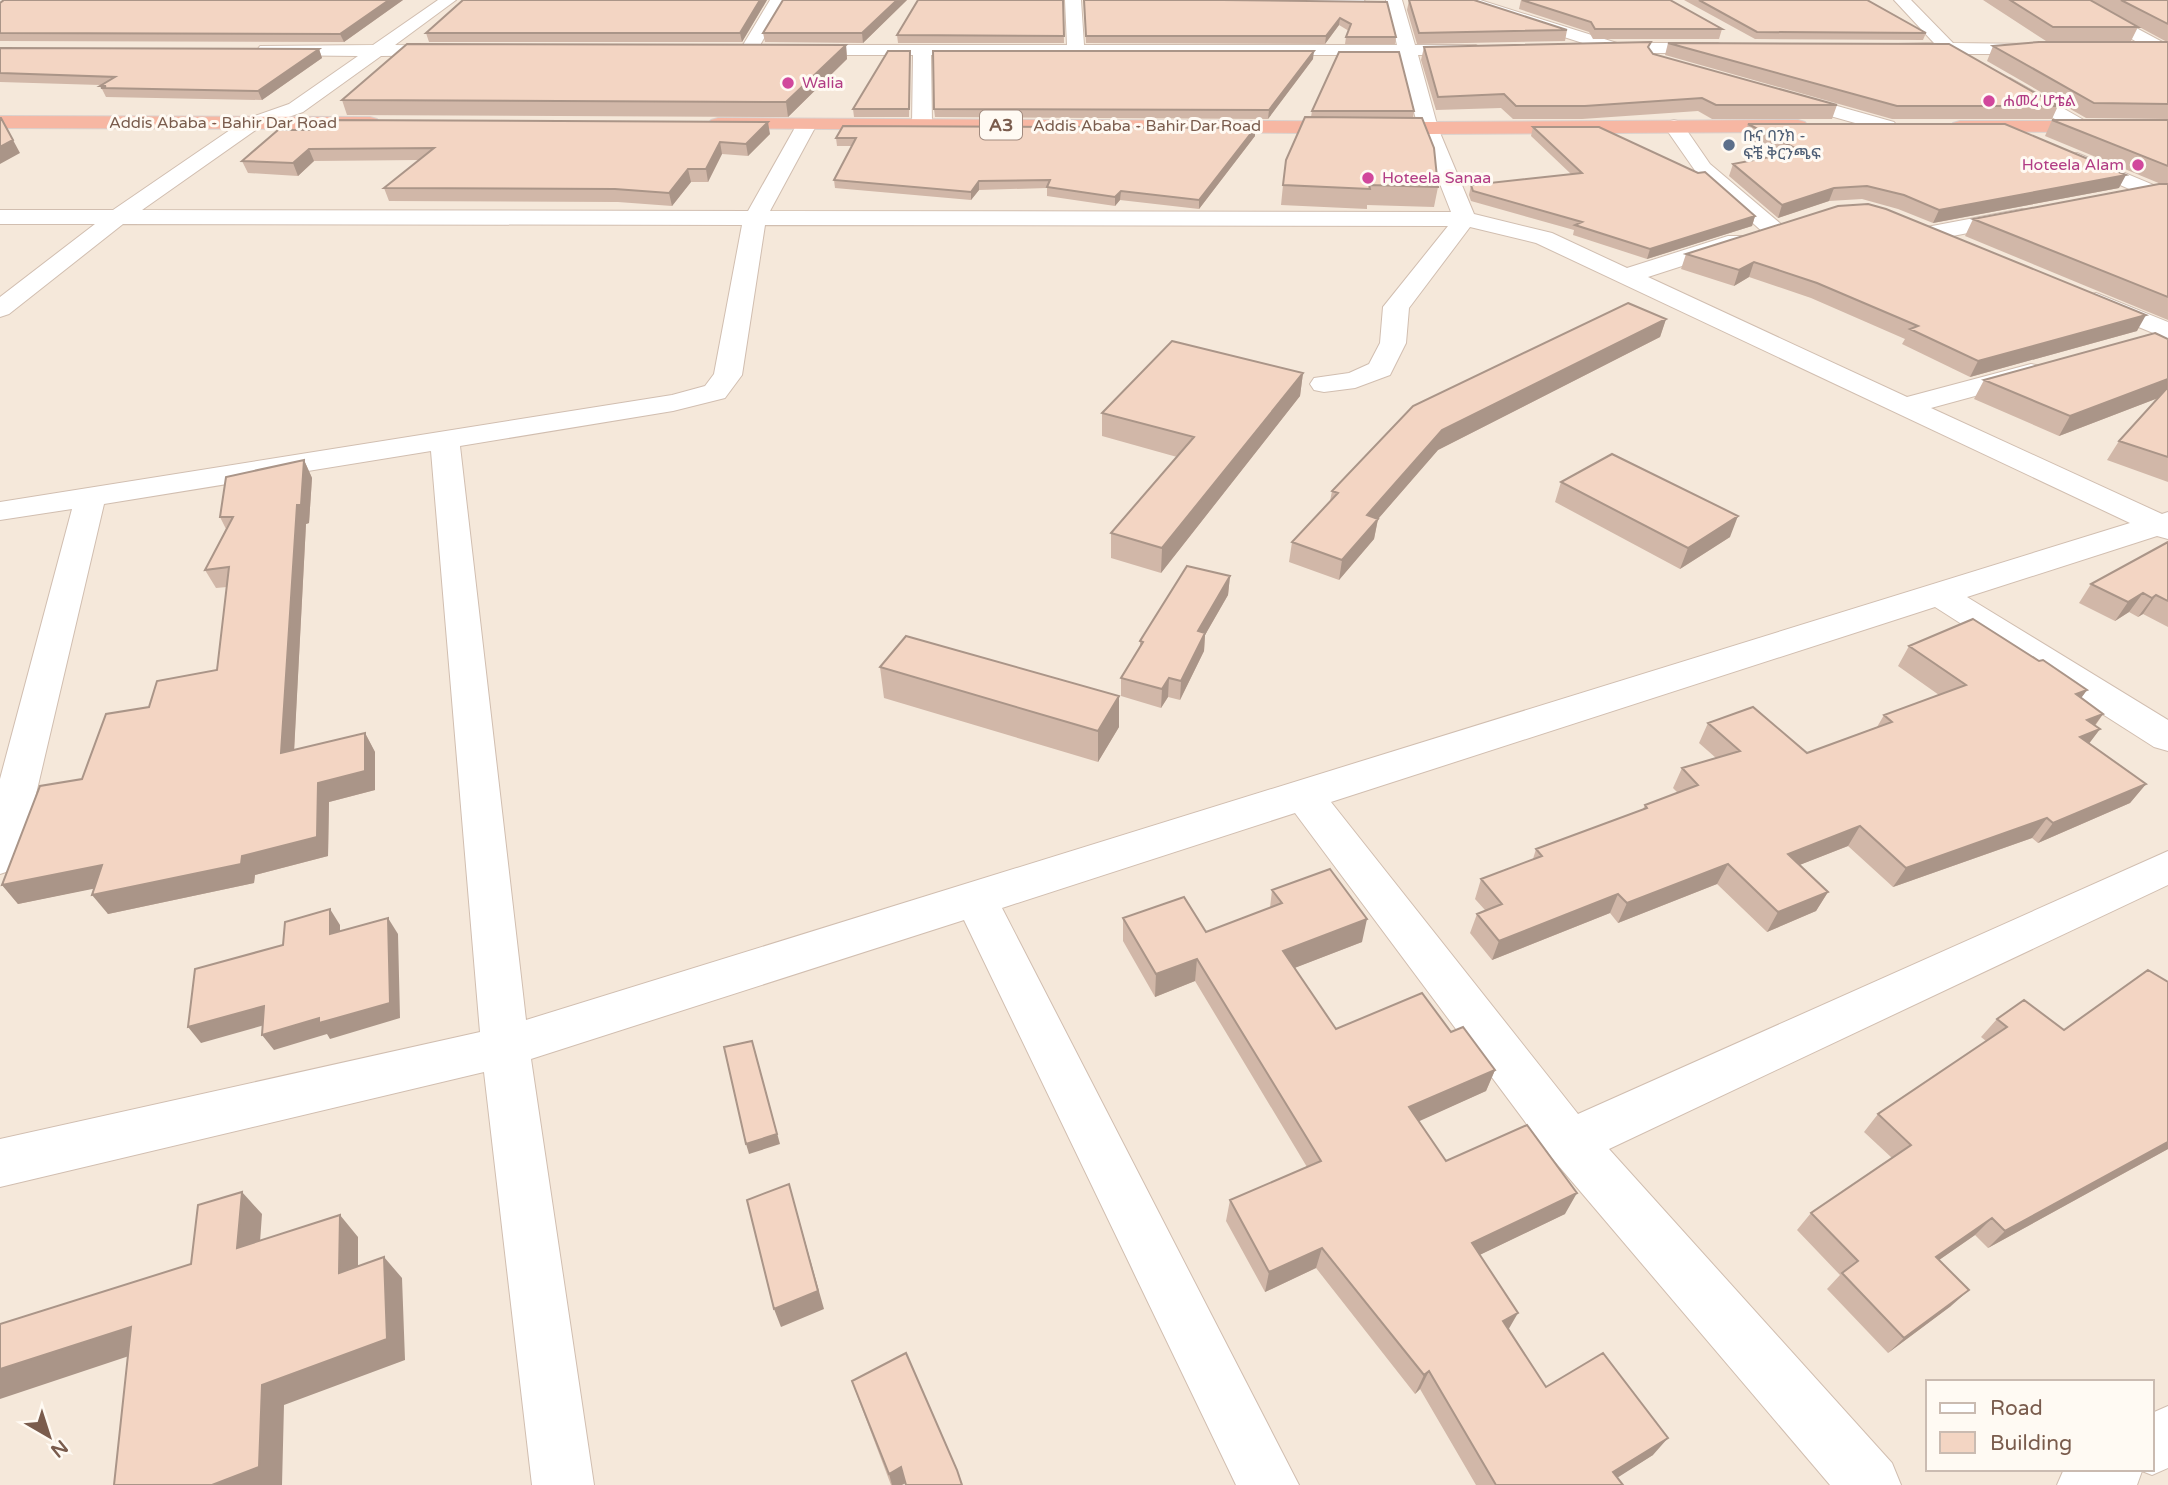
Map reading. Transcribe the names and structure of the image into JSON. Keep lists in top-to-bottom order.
{
  "streets": {
    "highway": ["Addis Ababa - Bahir Dar Road", "A3"]
  },
  "places": [
    "Walia",
    "ሐመረ ሆቴል",
    "ቡና ባንክ - ፍቼ ቅርንጫፍ",
    "Hoteela Alam",
    "Hoteela Sanaa"
  ],
  "legend": ["Road", "Building"],
  "north": "bottom right"
}
